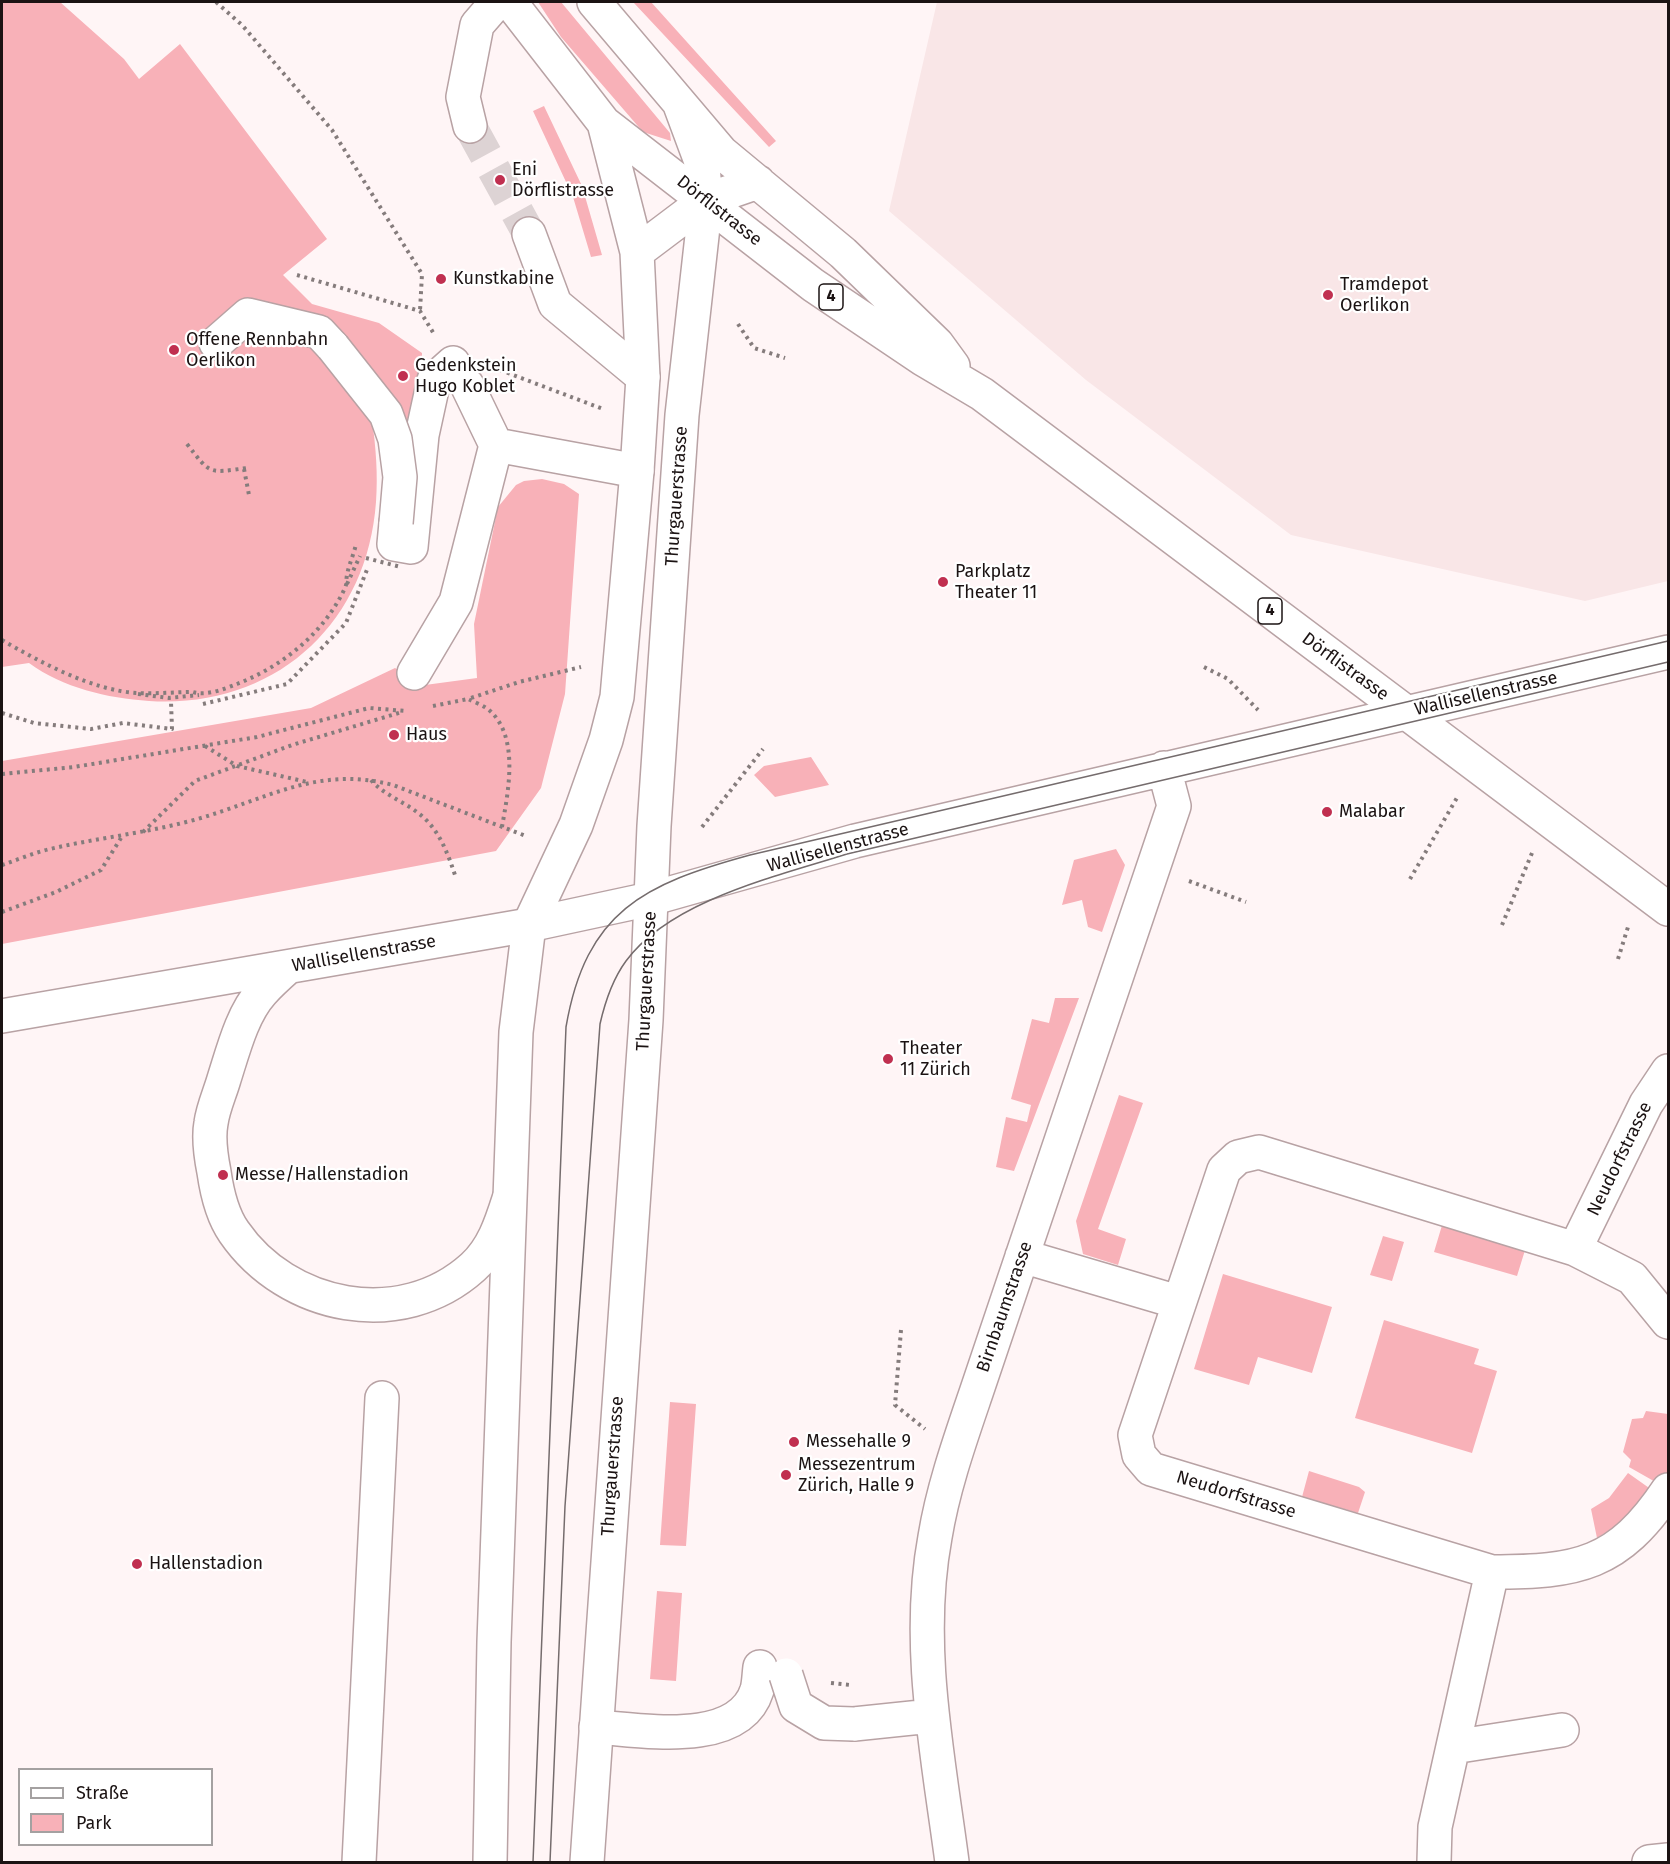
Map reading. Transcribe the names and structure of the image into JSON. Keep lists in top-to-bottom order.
{
  "streets": {
    "main road": [
      "Dörflistrasse",
      "4",
      "Thurgauerstrasse",
      "Wallisellenstrasse",
      "Neudorfstrasse",
      "Birnbaumstrasse"
    ]
  },
  "crossings": [
    ["Dörflistrasse", "Thurgauerstrasse"],
    ["Dörflistrasse", "Wallisellenstrasse"],
    ["Thurgauerstrasse", "Wallisellenstrasse"],
    ["Wallisellenstrasse", "Birnbaumstrasse"]
  ],
  "places": [
    "Eni Dörflistrasse",
    "Kunstkabine",
    "Tramdepot Oerlikon",
    "Offene Rennbahn Oerlikon",
    "Gedenkstein Hugo Koblet",
    "Parkplatz Theater 11",
    "Haus",
    "Malabar",
    "Theater 11 Zürich",
    "Messe/Hallenstadion",
    "Messehalle 9",
    "Messezentrum Zürich, Halle 9",
    "Hallenstadion"
  ],
  "legend": ["Straße", "Park"]
}
